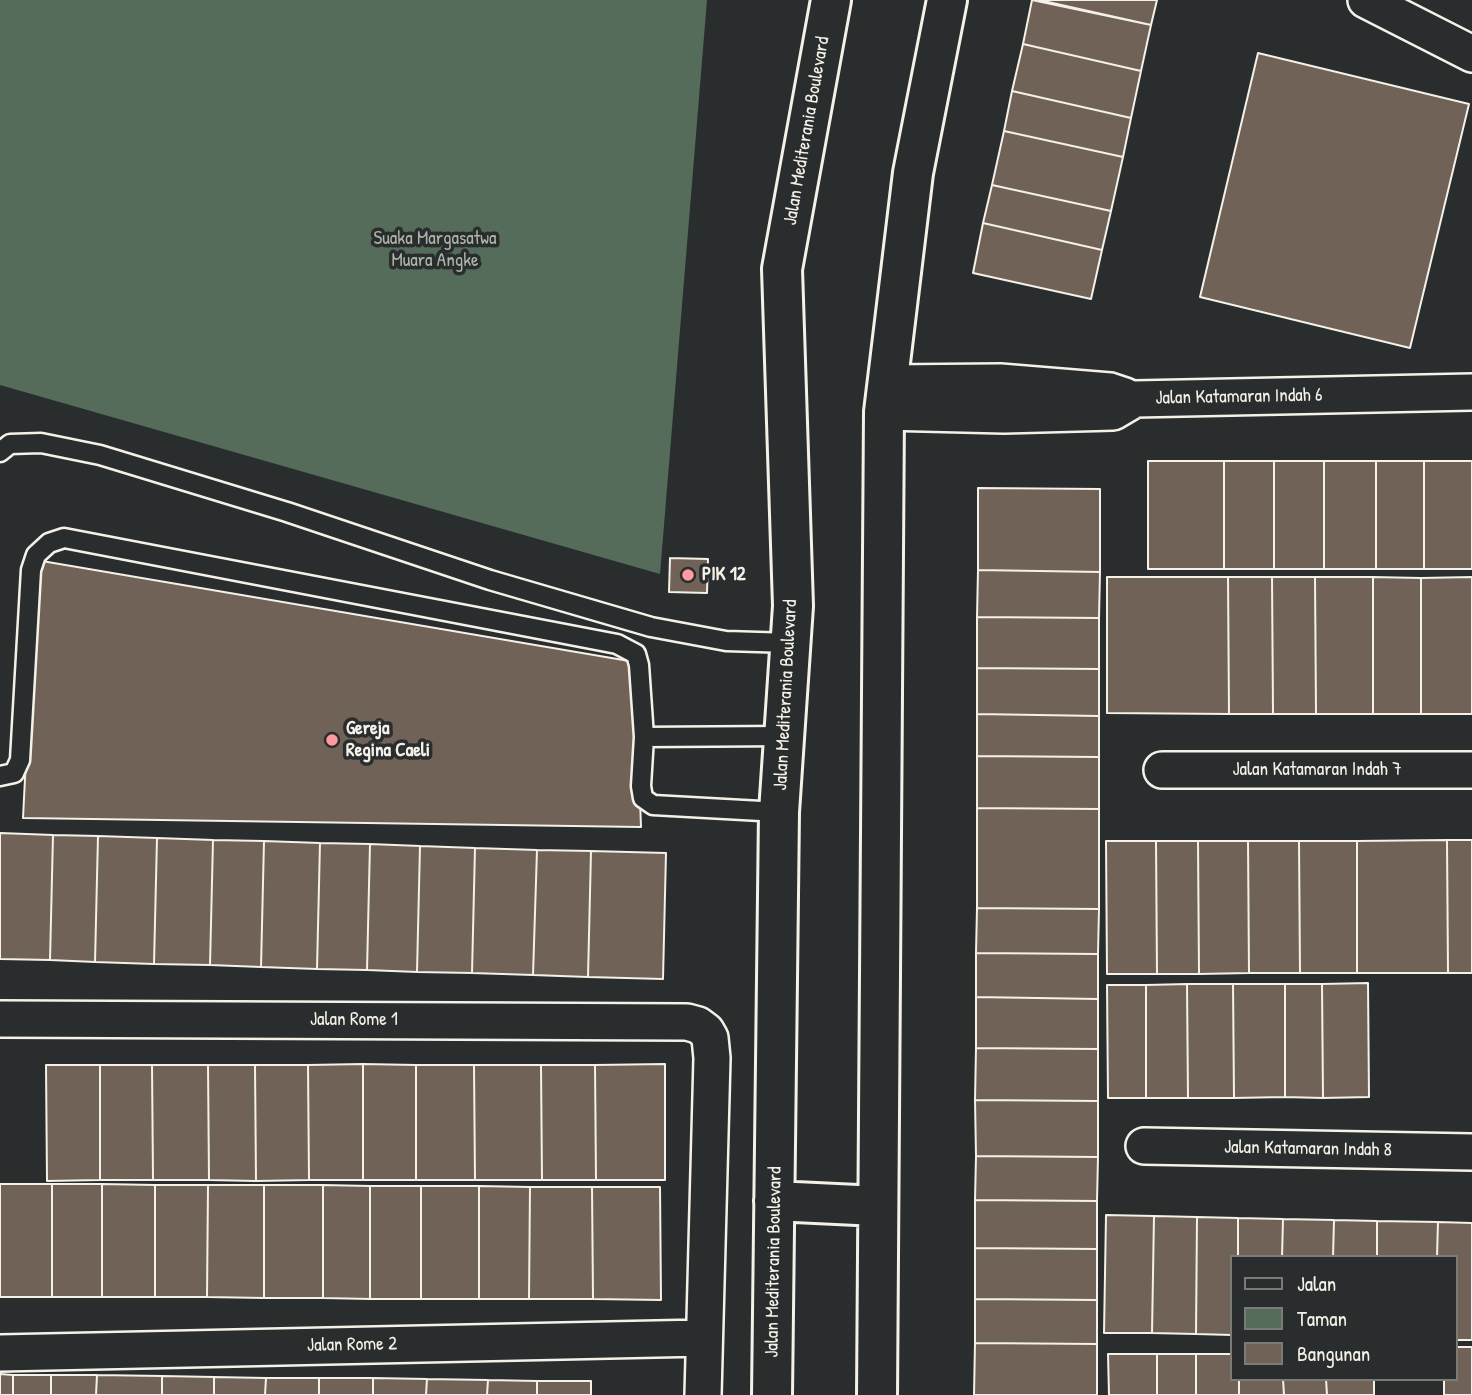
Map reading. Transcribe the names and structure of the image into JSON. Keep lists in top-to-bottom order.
{
  "streets": {
    "street": [
      "Jalan Mediterania Boulevard",
      "Jalan Katamaran Indah 6",
      "Jalan Katamaran Indah 7",
      "Jalan Rome 1",
      "Jalan Katamaran Indah 8",
      "Jalan Rome 2"
    ]
  },
  "crossings": [
    ["Jalan Rome 1", "Jalan Rome 2"]
  ],
  "parks": ["Suaka Margasatwa Muara Angke"],
  "places": ["PIK 12", "Gereja Regina Caeli"],
  "legend": ["Jalan", "Taman", "Bangunan"]
}
